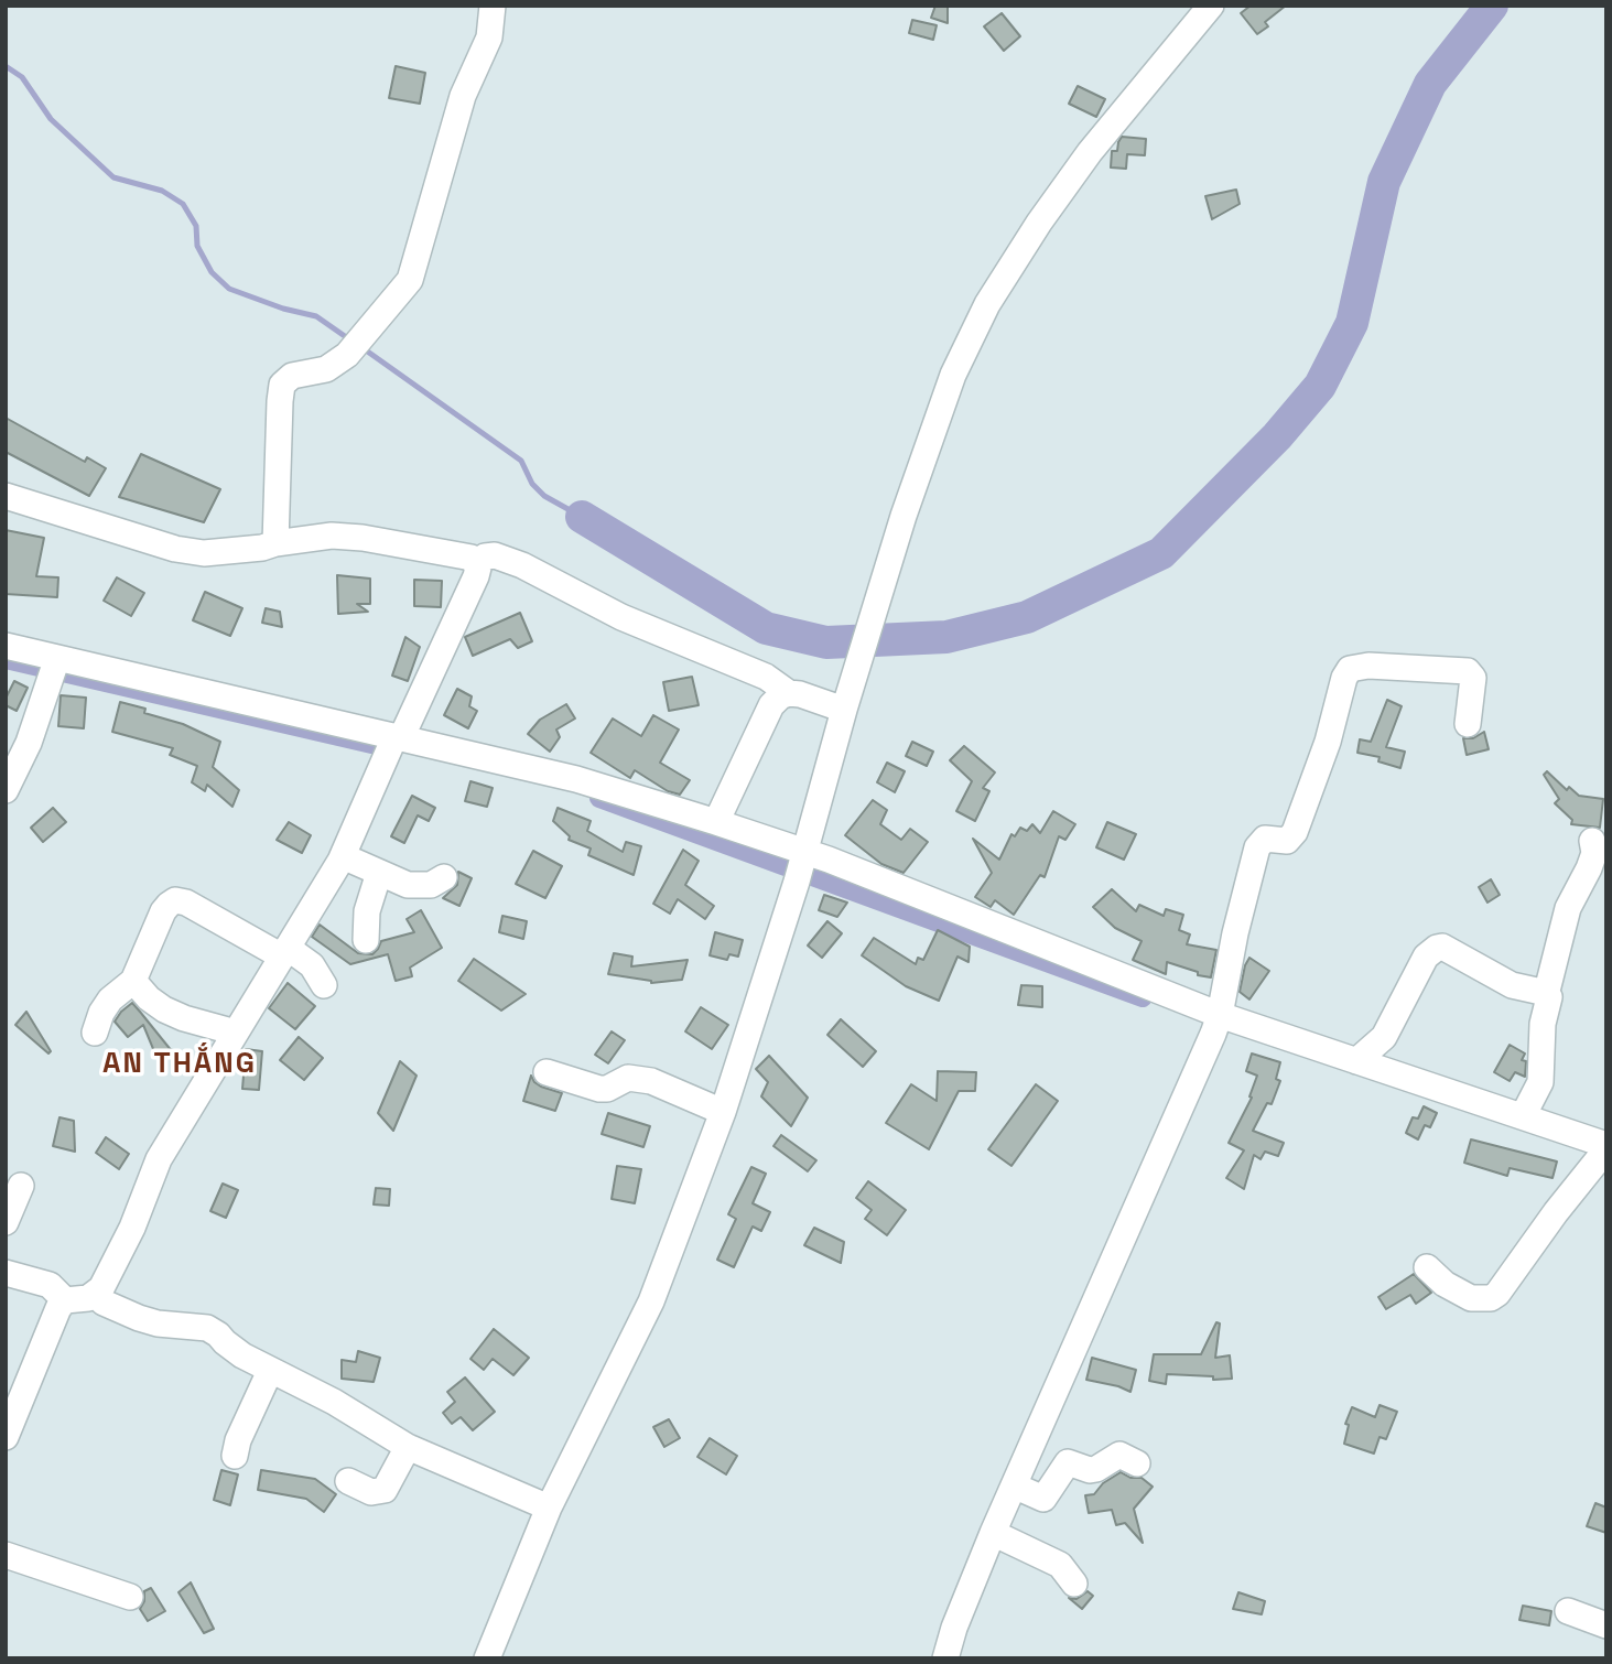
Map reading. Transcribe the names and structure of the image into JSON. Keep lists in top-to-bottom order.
{
  "districts": ["AN THẮNG"]
}
